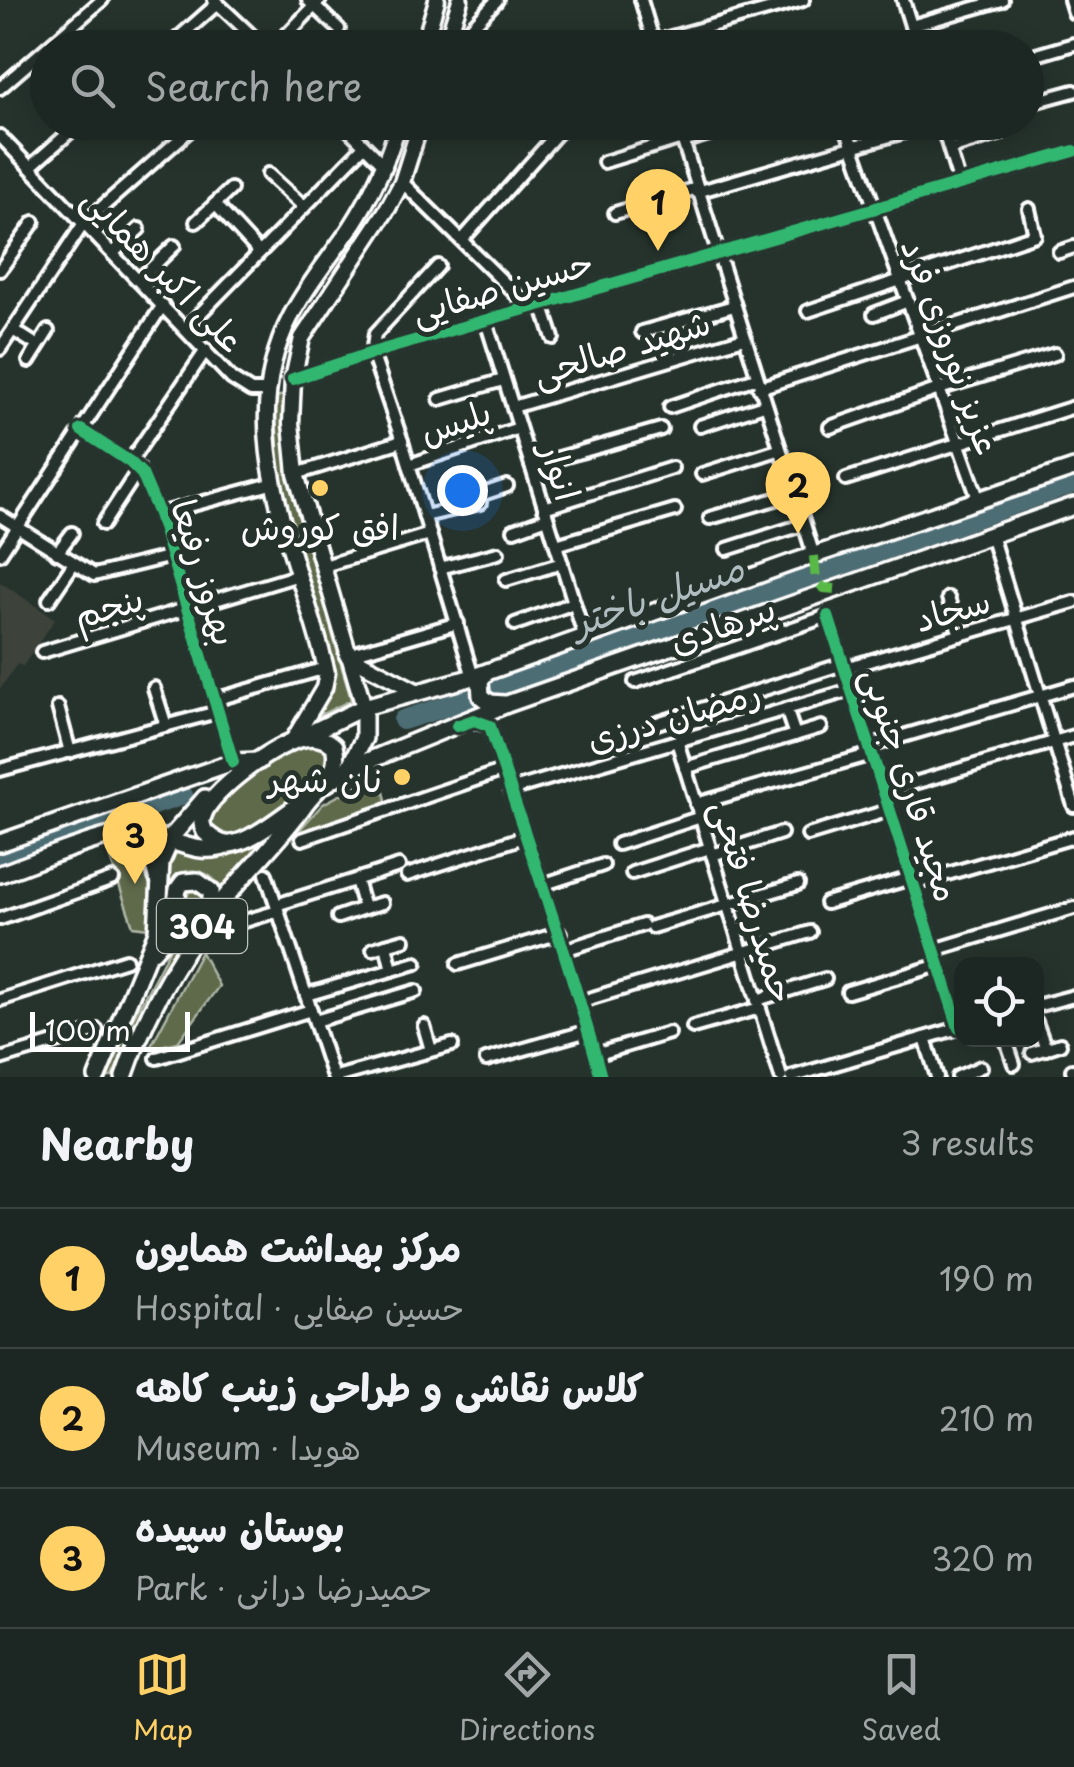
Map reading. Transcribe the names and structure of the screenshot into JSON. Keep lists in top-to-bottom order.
{
  "streets": {
    "main road": ["304"],
    "street": [
      "علی اکبر همایی",
      "حسین صفایی",
      "شهید صالحی",
      "عزیز نوروزی فرد",
      "پلیس",
      "انوار",
      "بهروز رفیعا",
      "پنجم",
      "سجاد",
      "پیرهادی",
      "رمضان درزی",
      "مجید قاری جنوبی",
      "حمیدرضا فتحی"
    ]
  },
  "crossings": [
    ["حسین صفایی", "عزیز نوروزی فرد"],
    ["حسین صفایی", "انوار"],
    ["شهید صالحی", "انوار"],
    ["پلیس", "انوار"],
    ["بهروز رفیعا", "پنجم"],
    ["سجاد", "مجید قاری جنوبی"],
    ["پیرهادی", "مجید قاری جنوبی"],
    ["رمضان درزی", "مجید قاری جنوبی"],
    ["رمضان درزی", "حمیدرضا فتحی"]
  ],
  "water": ["مسیل باختر"],
  "places": ["افق کوروش", "نان شهر"],
  "scale_bar": "100 m",
  "page": {
    "search": "Search here",
    "pins": ["1", "2", "3"],
    "scale": "100 m",
    "heading": ["Nearby", "3 results"],
    "list": [
      {
        "mark": "1",
        "name": "مرکز بهداشت همایون",
        "note": "Hospital · حسین صفایی",
        "value": "190 m"
      },
      {
        "mark": "2",
        "name": "کلاس نقاشی و طراحی زینب کاهه",
        "note": "Museum · هویدا",
        "value": "210 m"
      },
      {
        "mark": "3",
        "name": "بوستان سپیده",
        "note": "Park · حمیدرضا درانی",
        "value": "320 m"
      }
    ],
    "nav": ["Map", "Directions", "Saved"]
  }
}
